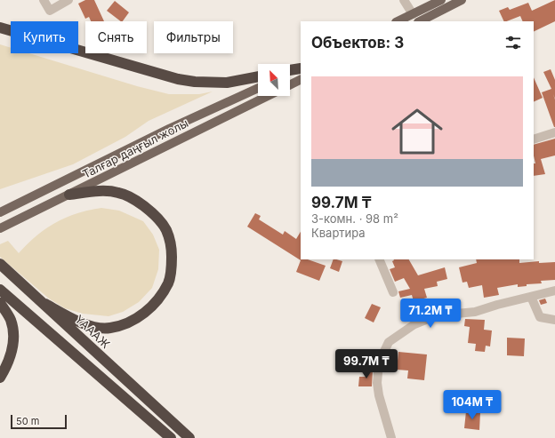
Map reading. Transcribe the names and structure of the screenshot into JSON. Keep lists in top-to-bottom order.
{
  "streets": {
    "highway": ["ҮАААЖ"],
    "main road": ["Талғар даңғыл жолы"]
  },
  "scale_bar": "50 m",
  "north": "top left",
  "page": {
    "chip": ["Купить", "Снять", "Фильтры"],
    "heading": "Объектов: 3",
    "list": [
      {
        "name": "99.7M ₸",
        "note": "3-комн. · 98 m² · Квартира"
      }
    ],
    "price": ["71.2M ₸", "99.7M ₸", "104M ₸"],
    "scale": "50 m"
  }
}
